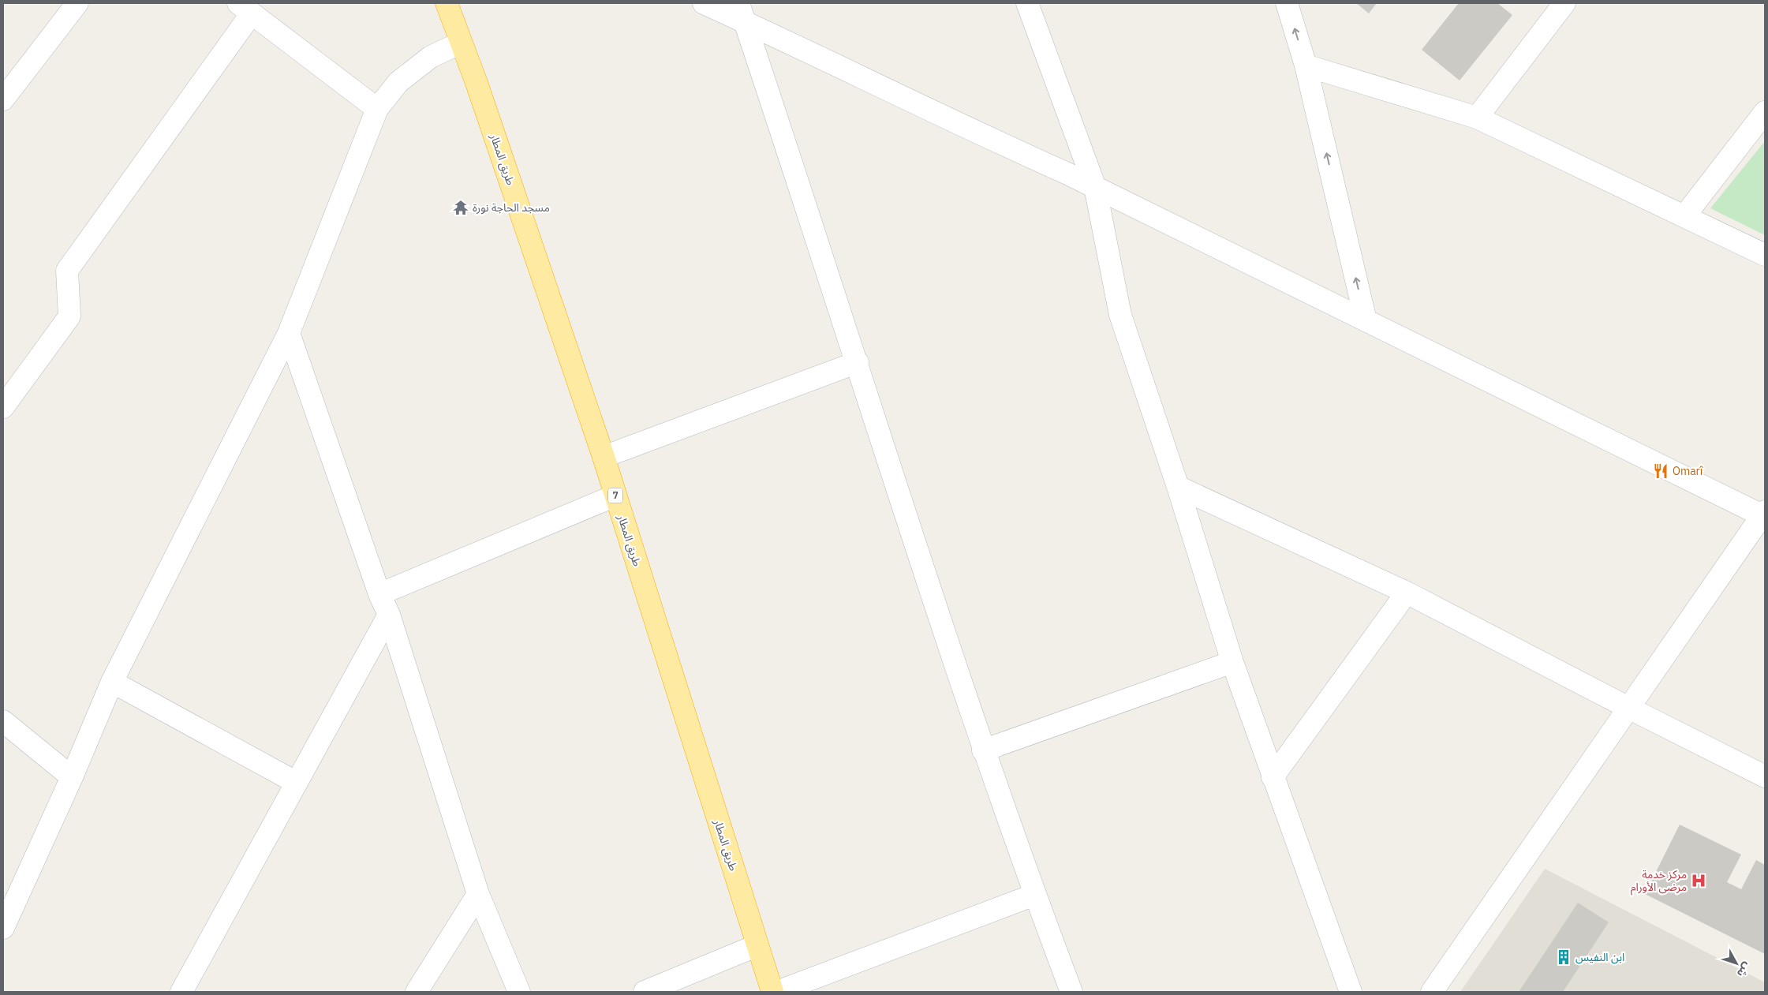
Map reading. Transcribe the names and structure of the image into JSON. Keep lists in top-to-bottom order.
{
  "streets": {
    "highway": ["طريق المطار", "7"]
  },
  "places": {
    "temple": ["مسجد الحاجة نورة"],
    "restaurant": ["Omarî"],
    "hospital": ["مركز خدمة مرضى الأورام"],
    "building": ["ابن النفيس"]
  },
  "north": "bottom right"
}
